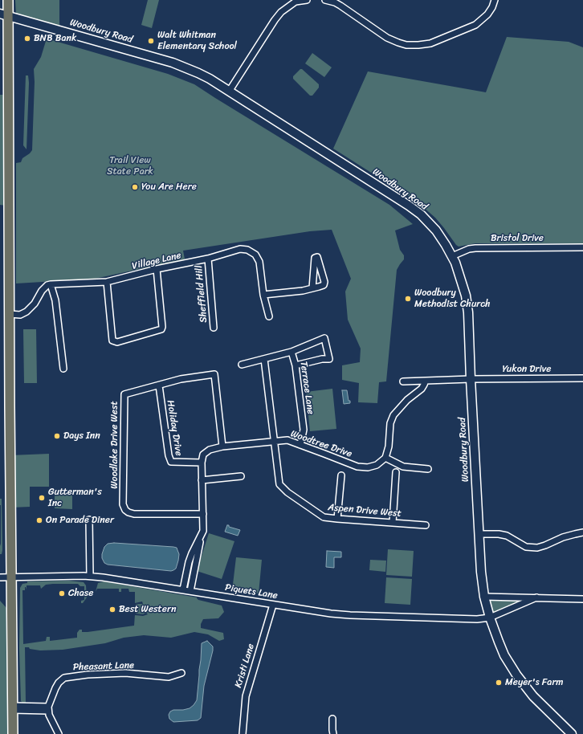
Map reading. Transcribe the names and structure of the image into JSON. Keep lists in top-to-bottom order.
{
  "streets": {
    "main road": ["Woodbury Road"],
    "street": [
      "Bristol Drive",
      "Village Lane",
      "Sheffield Hill",
      "Yukon Drive",
      "Terrace Lane",
      "Holiday Drive",
      "Woodtree Drive",
      "Woodlake Drive West",
      "Aspen Drive West",
      "Piquets Lane",
      "Kristi Lane",
      "Pheasant Lane"
    ]
  },
  "crossings": [
    ["Woodbury Road", "Bristol Drive"],
    ["Woodbury Road", "Yukon Drive"],
    ["Woodbury Road", "Piquets Lane"],
    ["Village Lane", "Sheffield Hill"],
    ["Terrace Lane", "Woodtree Drive"],
    ["Holiday Drive", "Woodtree Drive"],
    ["Holiday Drive", "Woodlake Drive West"],
    ["Woodtree Drive", "Woodlake Drive West"],
    ["Woodtree Drive", "Aspen Drive West"],
    ["Piquets Lane", "Kristi Lane"]
  ],
  "parks": ["Trail View State Park"],
  "places": [
    "BNB Bank",
    "Walt Whitman Elementary School",
    "You Are Here",
    "Woodbury Methodist Church",
    "Days Inn",
    "Gutterman's Inc",
    "On Parade Diner",
    "Chase",
    "Best Western",
    "Meyer's Farm"
  ]
}
